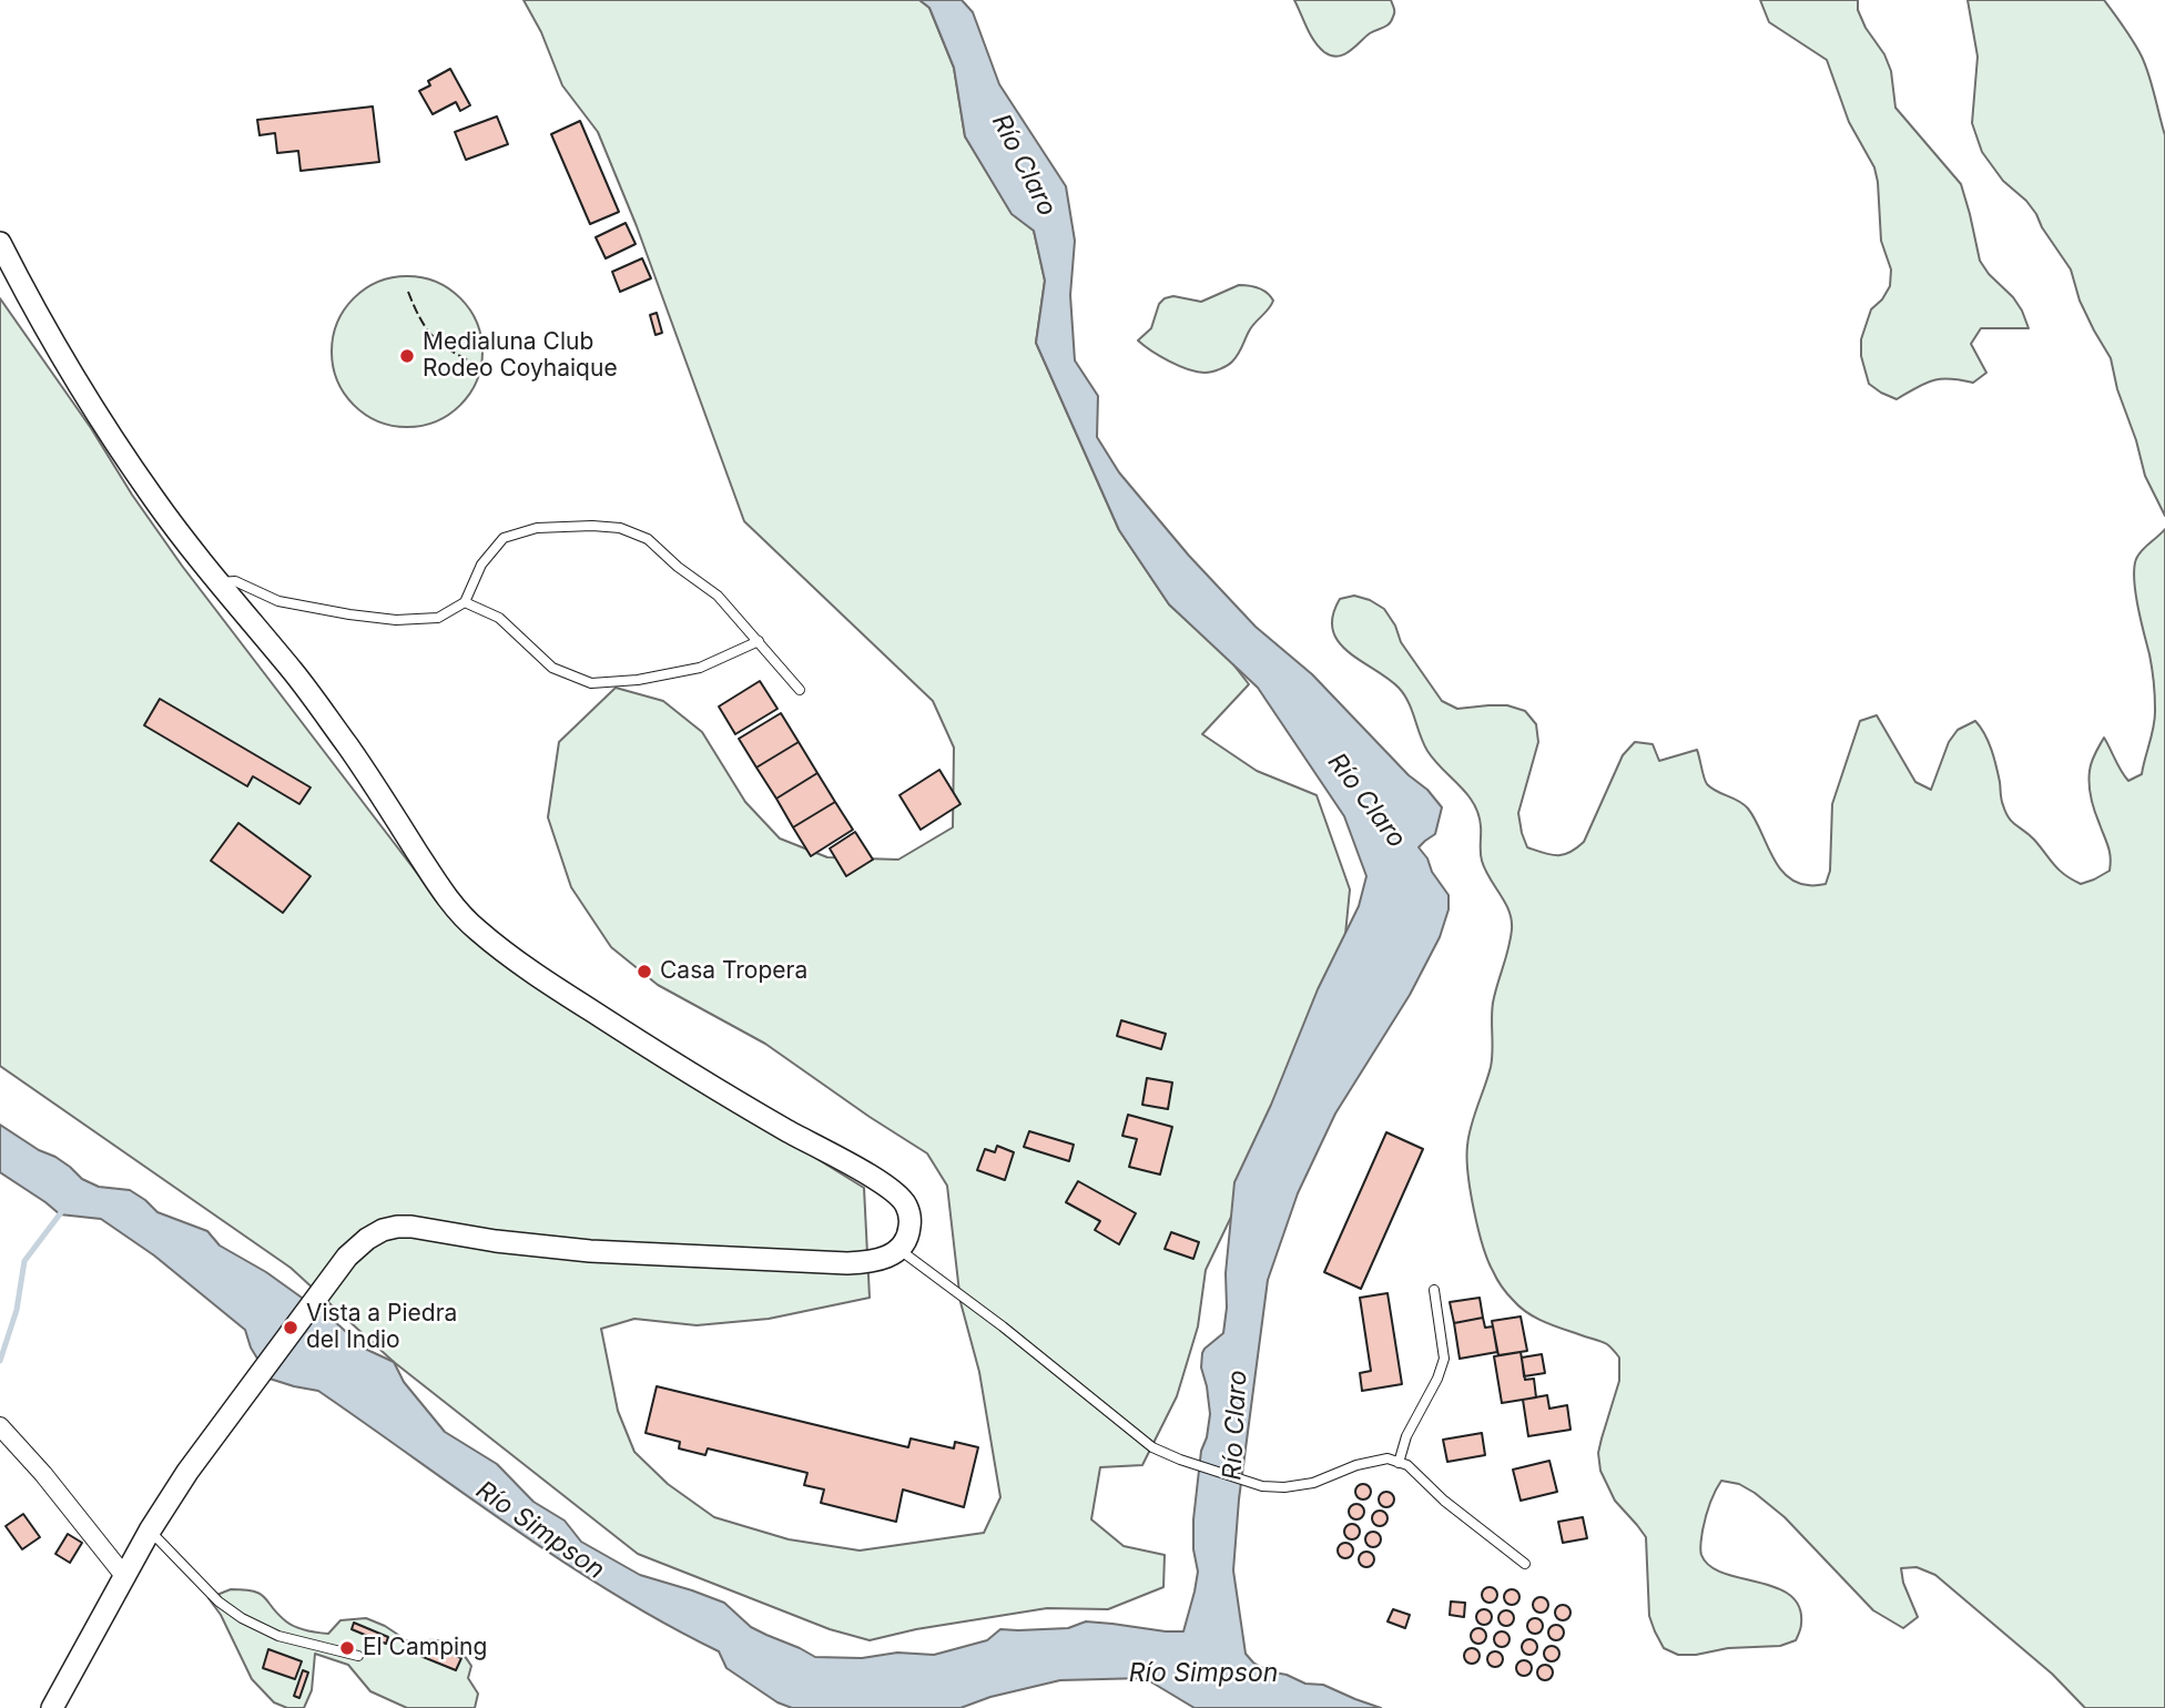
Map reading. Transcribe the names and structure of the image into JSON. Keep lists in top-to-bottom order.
{
  "water": ["Río Claro", "Río Simpson"],
  "places": [
    "Medialuna Club Rodeo Coyhaique",
    "Casa Tropera",
    "Vista a Piedra del Indio",
    "El Camping"
  ]
}
